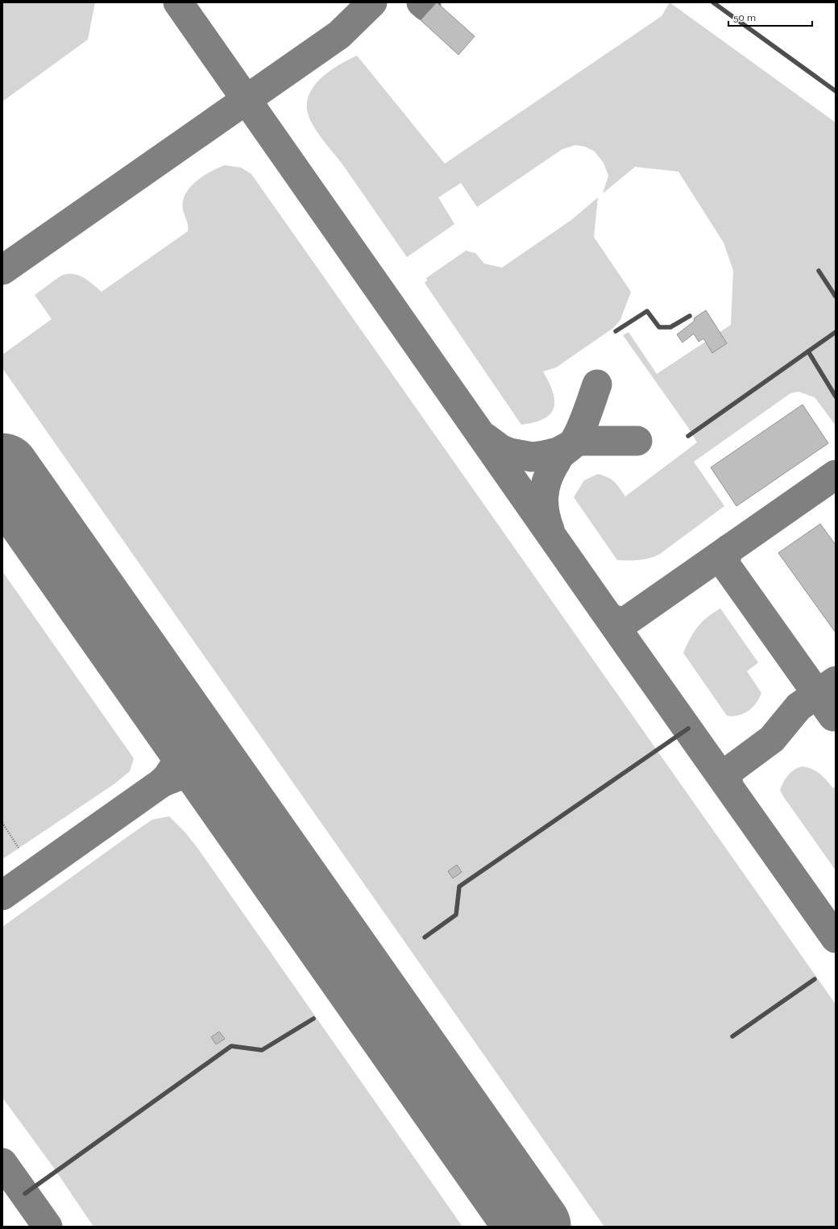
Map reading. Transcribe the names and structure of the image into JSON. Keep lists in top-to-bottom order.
{
  "scale_bar": "50 m"
}
